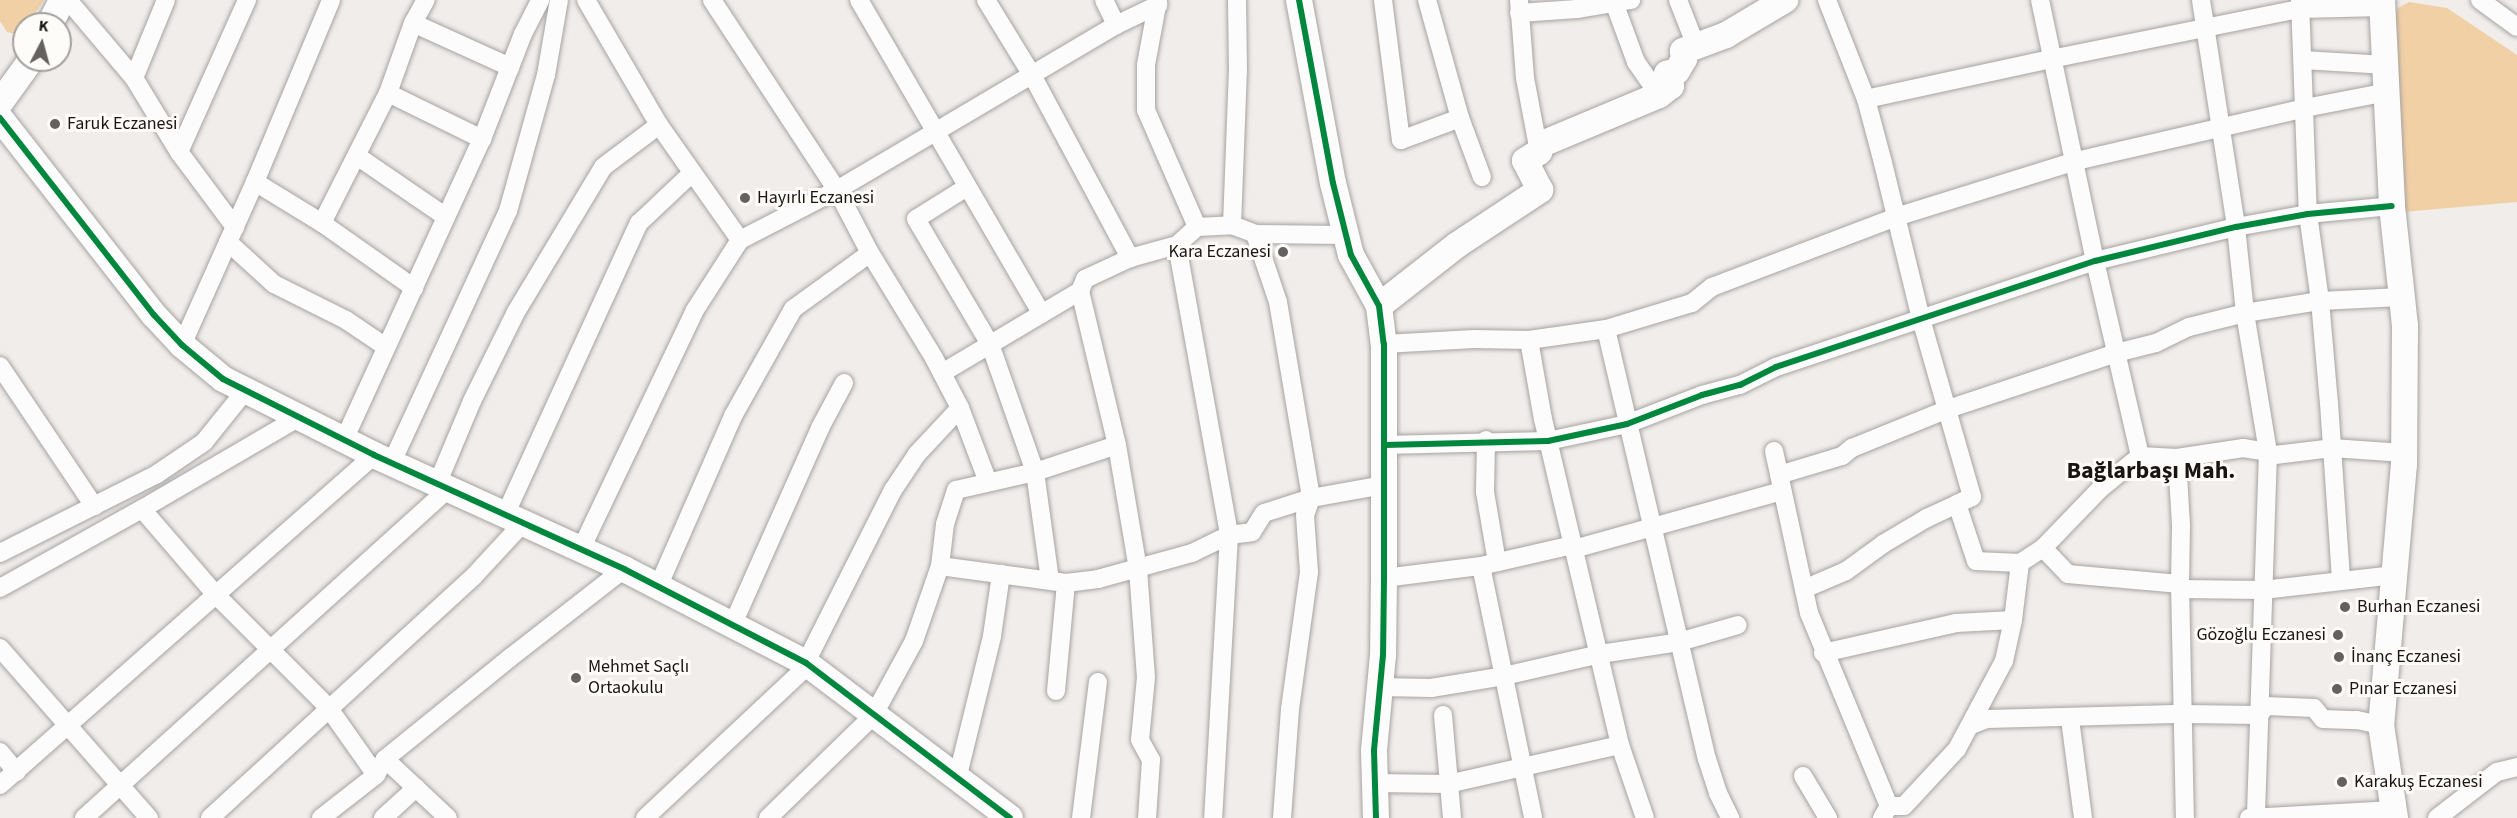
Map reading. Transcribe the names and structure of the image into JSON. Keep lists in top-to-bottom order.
{
  "districts": ["Bağlarbaşı Mah."],
  "places": [
    "Faruk Eczanesi",
    "Hayırlı Eczanesi",
    "Kara Eczanesi",
    "Burhan Eczanesi",
    "Gözoğlu Eczanesi",
    "İnanç Eczanesi",
    "Mehmet Saçlı Ortaokulu",
    "Pınar Eczanesi",
    "Karakuş Eczanesi"
  ],
  "north": "top"
}
